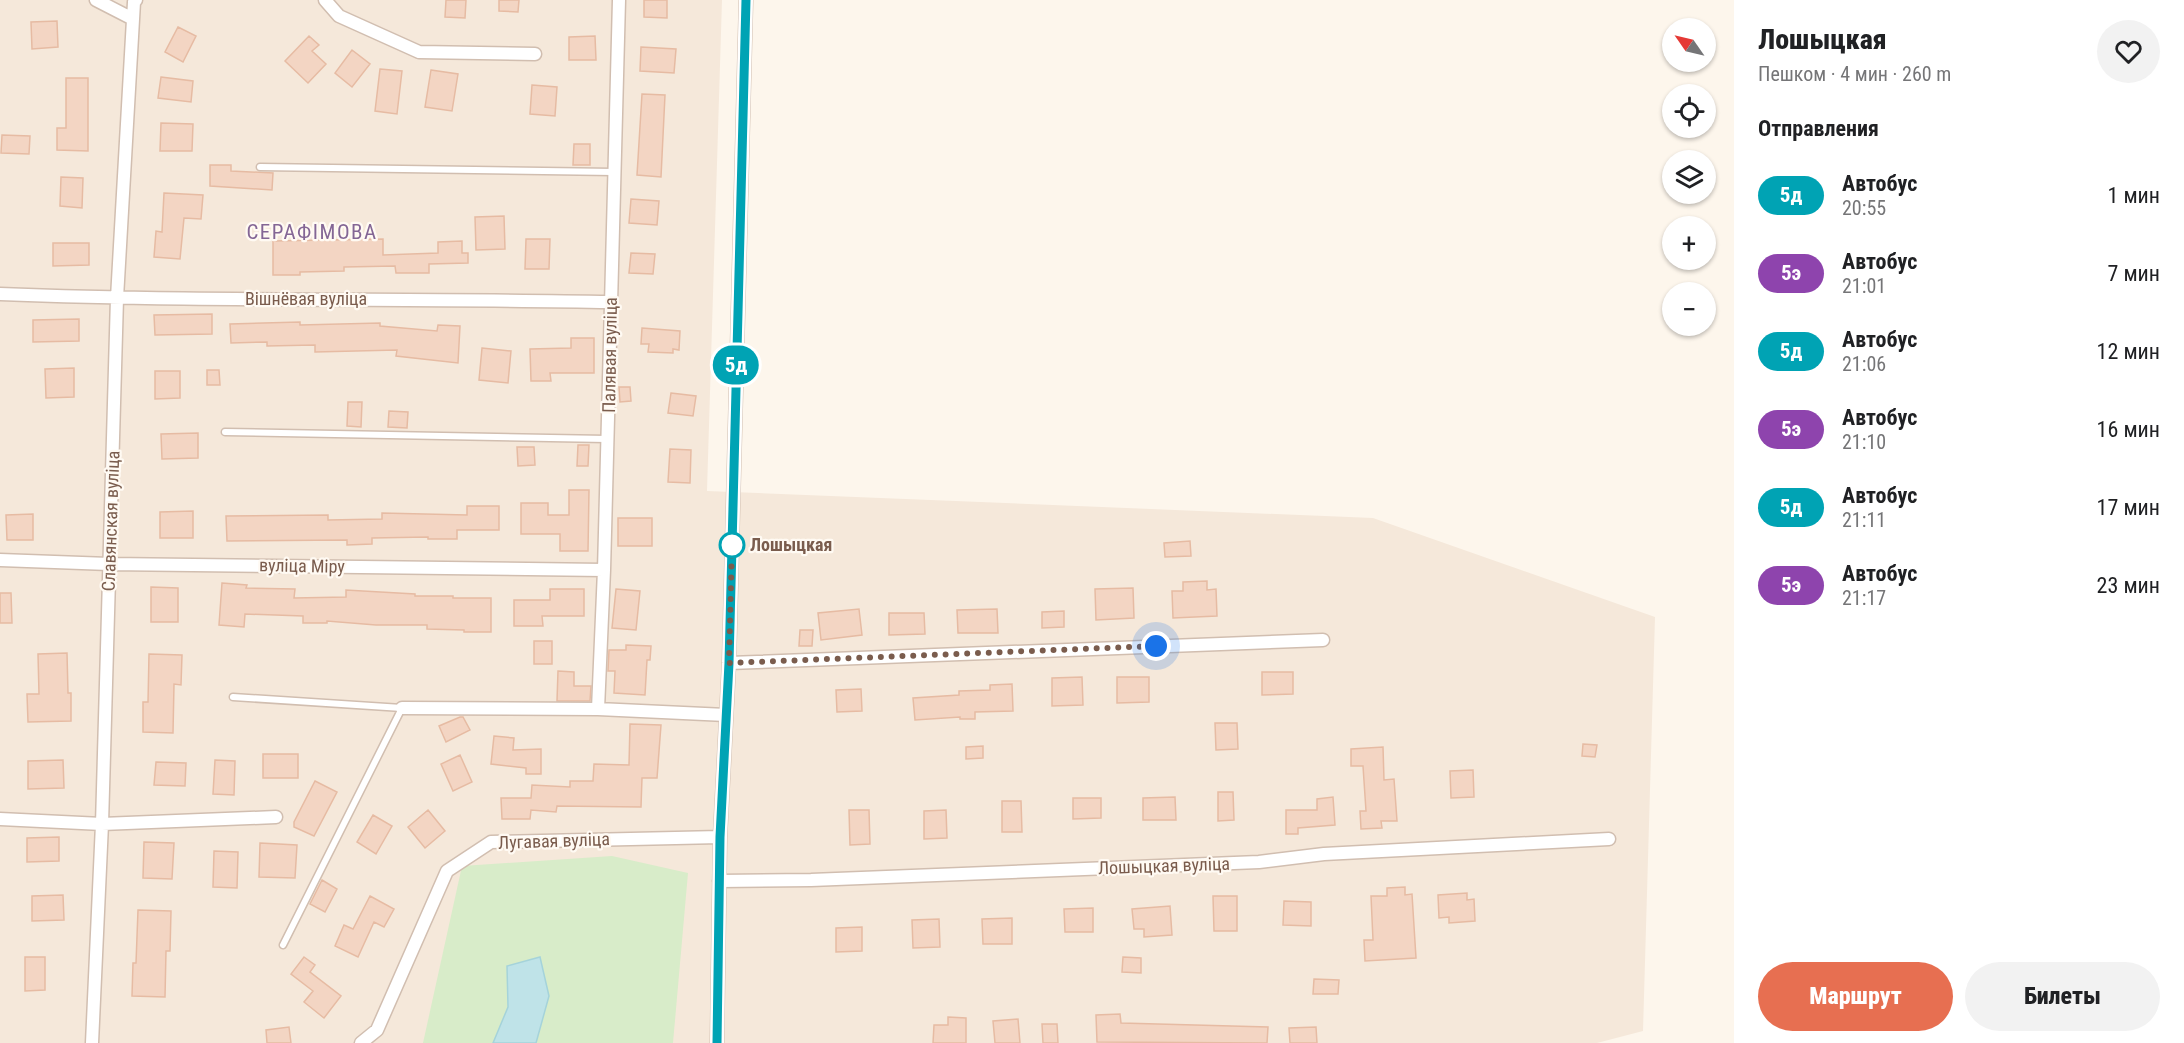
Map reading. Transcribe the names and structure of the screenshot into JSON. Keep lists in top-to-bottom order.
{
  "streets": {
    "street": [
      "Вішнёвая вуліца",
      "Палявая вуліца",
      "Славянская вуліца",
      "вуліца Міру",
      "Лугавая вуліца",
      "Лошыцкая вуліца"
    ]
  },
  "crossings": [
    ["Вішнёвая вуліца", "Палявая вуліца"],
    ["Вішнёвая вуліца", "Славянская вуліца"],
    ["Палявая вуліца", "вуліца Міру"],
    ["Славянская вуліца", "вуліца Міру"]
  ],
  "districts": ["СЕРАФІМОВА"],
  "places": ["Лошыцкая"],
  "lines": ["bus line 5д"],
  "north": "top left",
  "page": {
    "on_map": "5д",
    "heading": [
      ["Лошыцкая", "Пешком · 4 мин · 260 m"],
      "Отправления"
    ],
    "map_buttons": ["+", "−"],
    "list": [
      {
        "mark": "5д",
        "name": "Автобус",
        "note": "20:55",
        "value": "1 мин"
      },
      {
        "mark": "5э",
        "name": "Автобус",
        "note": "21:01",
        "value": "7 мин"
      },
      {
        "mark": "5д",
        "name": "Автобус",
        "note": "21:06",
        "value": "12 мин"
      },
      {
        "mark": "5э",
        "name": "Автобус",
        "note": "21:10",
        "value": "16 мин"
      },
      {
        "mark": "5д",
        "name": "Автобус",
        "note": "21:11",
        "value": "17 мин"
      },
      {
        "mark": "5э",
        "name": "Автобус",
        "note": "21:17",
        "value": "23 мин"
      }
    ],
    "buttons": ["Маршрут", "Билеты"]
  }
}
